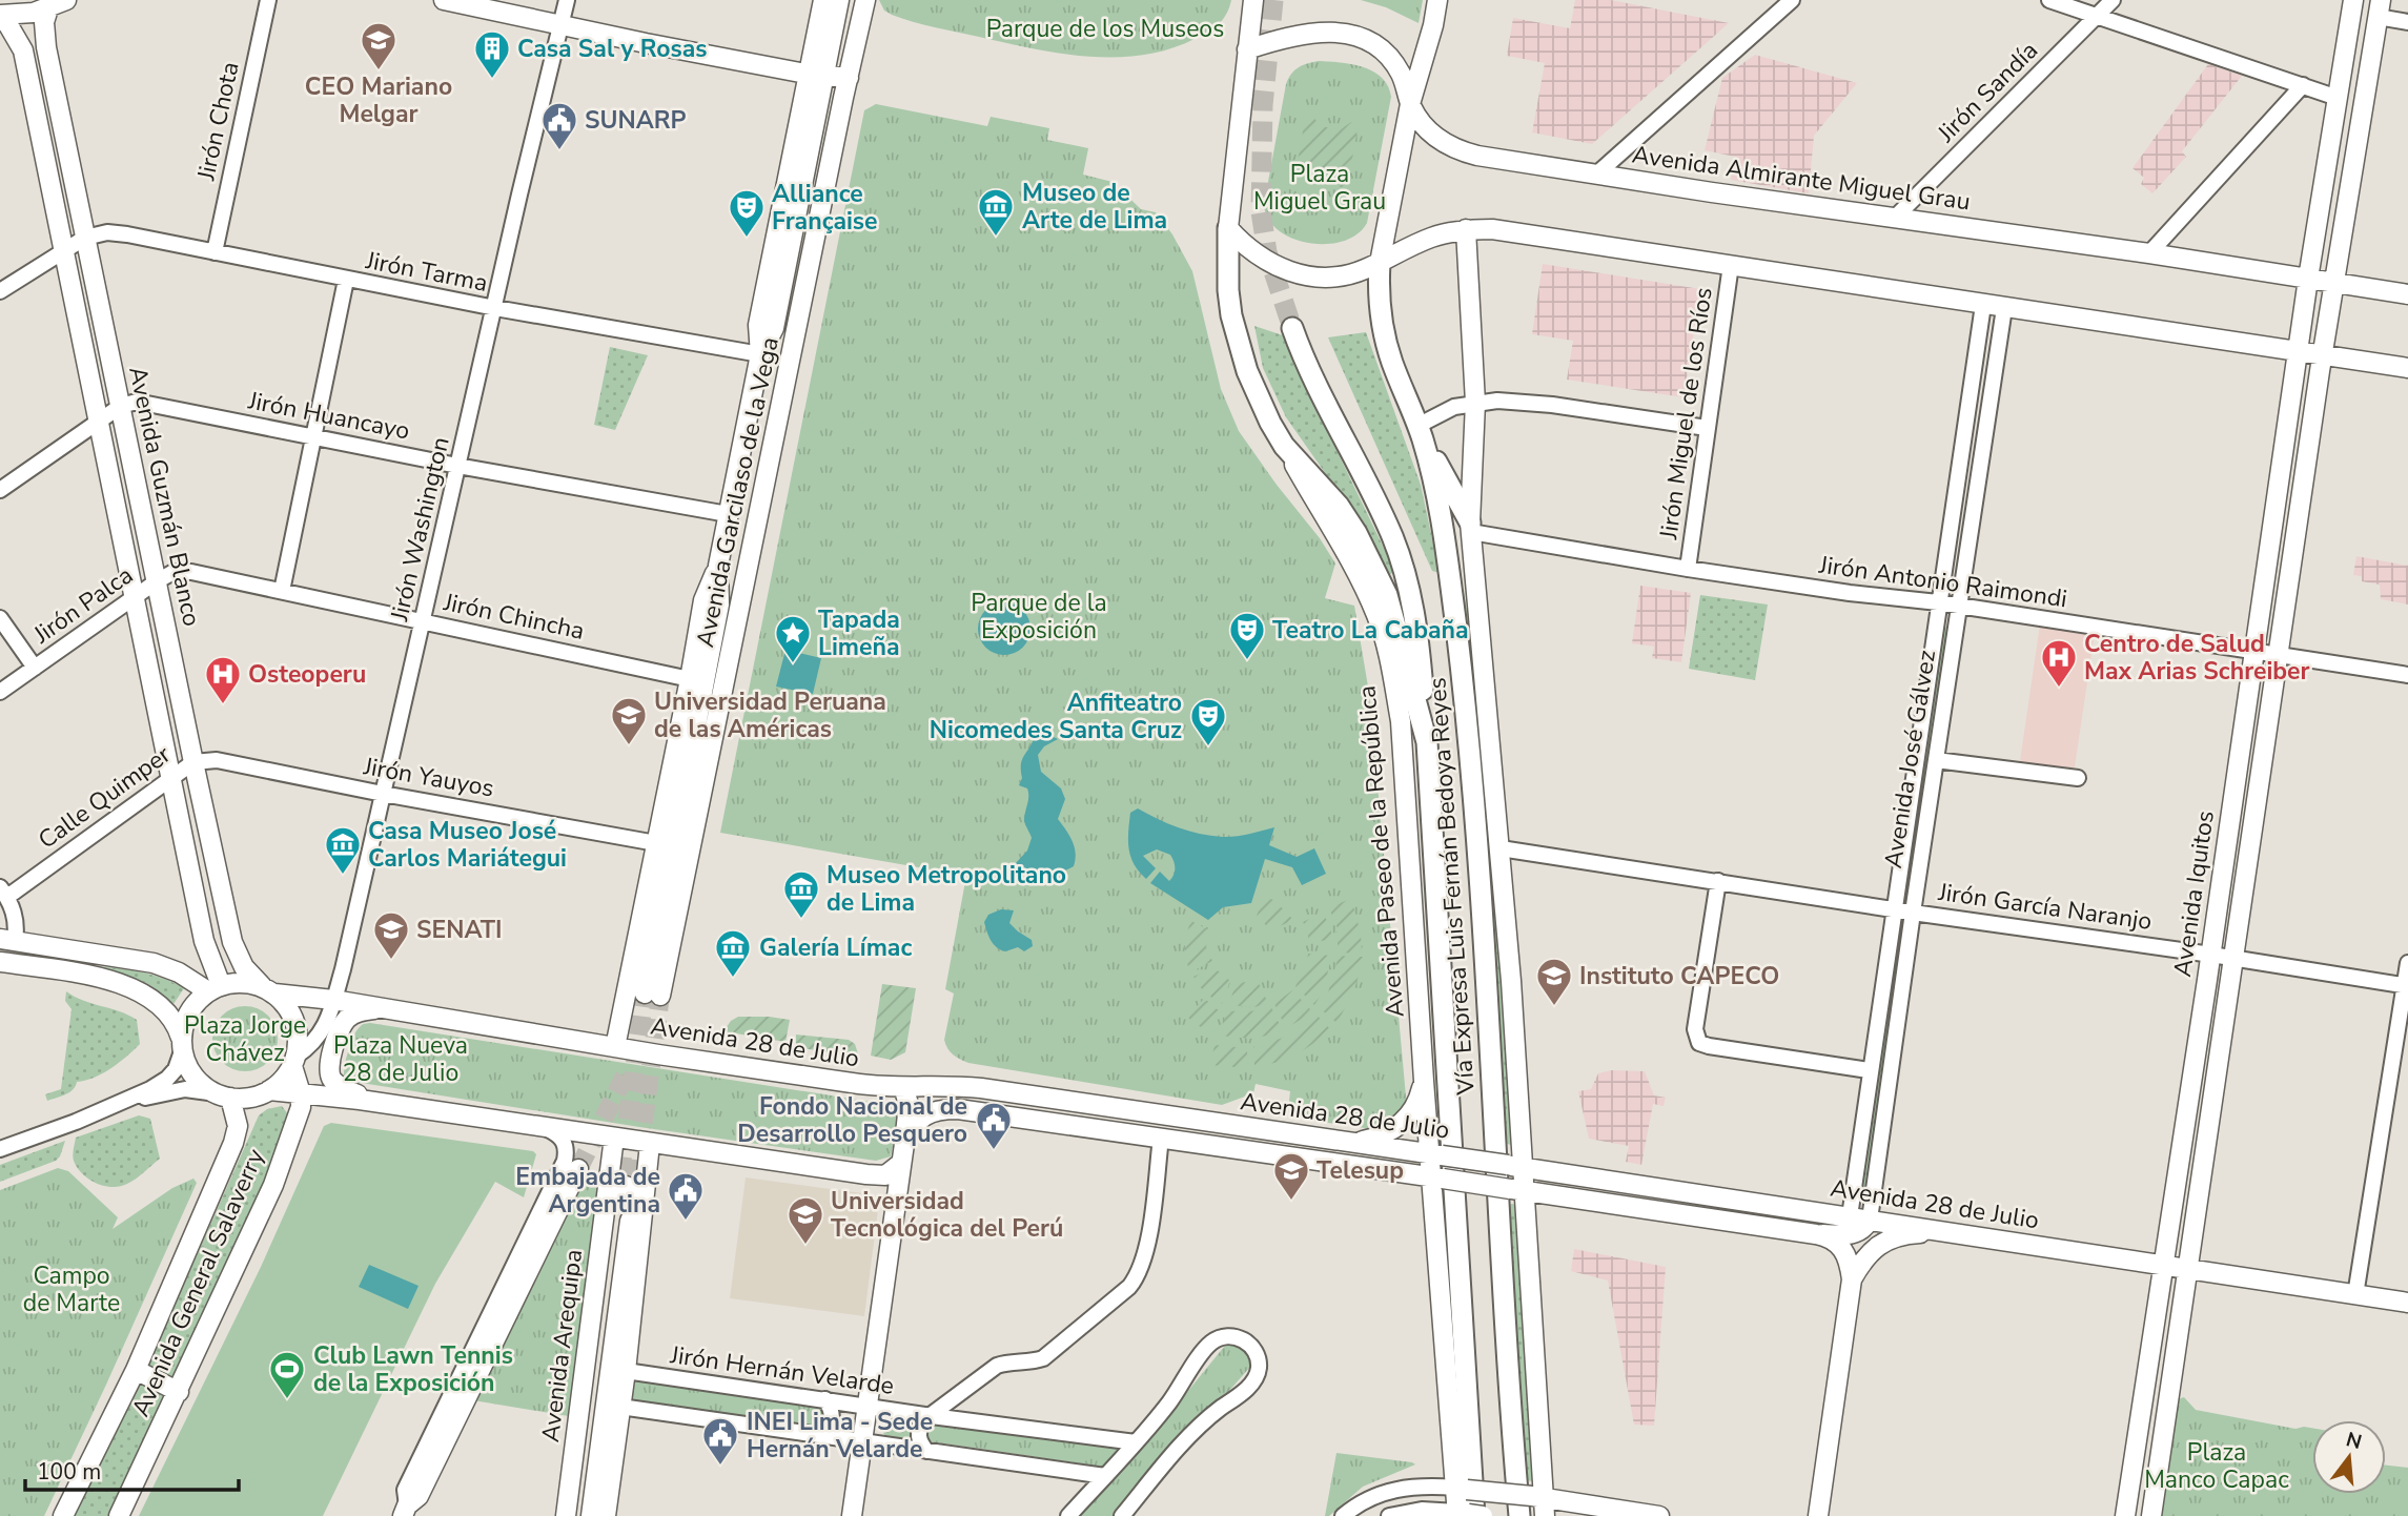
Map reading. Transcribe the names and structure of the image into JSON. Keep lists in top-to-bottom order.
{
  "streets": {
    "highway": ["Avenida Paseo de la República", "Vía Expresa Luis Fernán Bedoya Reyes"],
    "main road": [
      "Avenida Almirante Miguel Grau",
      "Avenida Garcilaso de la Vega",
      "Avenida Guzmán Blanco",
      "Avenida Iquitos",
      "Avenida 28 de Julio",
      "Avenida General Salaverry",
      "Avenida Arequipa"
    ],
    "street": [
      "Jirón Sandía",
      "Jirón Chota",
      "Jirón Tarma",
      "Jirón Miguel de los Ríos",
      "Jirón Huancayo",
      "Jirón Washington",
      "Jirón Antonio Raimondi",
      "Jirón Palca",
      "Jirón Chincha",
      "Avenida José Gálvez",
      "Jirón Yauyos",
      "Calle Quimper",
      "Jirón García Naranjo",
      "Jirón Hernán Velarde"
    ]
  },
  "crossings": [
    ["Jirón Sandía", "Avenida Almirante Miguel Grau"],
    ["Jirón Chota", "Jirón Tarma"],
    ["Avenida Almirante Miguel Grau", "Avenida Paseo de la República"],
    ["Avenida Almirante Miguel Grau", "Vía Expresa Luis Fernán Bedoya Reyes"],
    ["Avenida Almirante Miguel Grau", "Avenida Iquitos"],
    ["Jirón Tarma", "Avenida Garcilaso de la Vega"],
    ["Jirón Tarma", "Avenida Guzmán Blanco"],
    ["Jirón Tarma", "Jirón Washington"],
    ["Jirón Miguel de los Ríos", "Jirón Antonio Raimondi"],
    ["Jirón Huancayo", "Avenida Garcilaso de la Vega"],
    ["Jirón Huancayo", "Avenida Guzmán Blanco"],
    ["Jirón Huancayo", "Jirón Washington"],
    ["Avenida Garcilaso de la Vega", "Jirón Chincha"],
    ["Avenida Garcilaso de la Vega", "Jirón Yauyos"],
    ["Avenida Garcilaso de la Vega", "Avenida 28 de Julio"],
    ["Avenida Guzmán Blanco", "Jirón Washington"],
    ["Avenida Guzmán Blanco", "Jirón Palca"],
    ["Avenida Guzmán Blanco", "Jirón Chincha"],
    ["Avenida Guzmán Blanco", "Jirón Yauyos"],
    ["Avenida Guzmán Blanco", "Calle Quimper"],
    ["Avenida Guzmán Blanco", "Avenida 28 de Julio"],
    ["Avenida Guzmán Blanco", "Avenida General Salaverry"],
    ["Jirón Washington", "Jirón Chincha"],
    ["Jirón Washington", "Jirón Yauyos"],
    ["Jirón Washington", "Avenida 28 de Julio"],
    ["Jirón Washington", "Avenida General Salaverry"],
    ["Jirón Antonio Raimondi", "Avenida José Gálvez"],
    ["Jirón Antonio Raimondi", "Avenida Iquitos"],
    ["Jirón Palca", "Jirón Chincha"],
    ["Avenida José Gálvez", "Jirón García Naranjo"],
    ["Avenida José Gálvez", "Avenida 28 de Julio"],
    ["Jirón Yauyos", "Calle Quimper"],
    ["Avenida Paseo de la República", "Vía Expresa Luis Fernán Bedoya Reyes"],
    ["Avenida Paseo de la República", "Avenida 28 de Julio"],
    ["Avenida Iquitos", "Jirón García Naranjo"],
    ["Avenida Iquitos", "Avenida 28 de Julio"],
    ["Avenida 28 de Julio", "Avenida General Salaverry"],
    ["Avenida Arequipa", "Jirón Hernán Velarde"]
  ],
  "parks": [
    "Parque de los Museos",
    "Plaza Miguel Grau",
    "Parque de la Exposición",
    "Plaza Jorge Chávez",
    "Plaza Nueva 28 de Julio",
    "Campo de Marte",
    "Plaza Manco Capac"
  ],
  "places": {
    "school or university": [
      "CEO Mariano Melgar",
      "Universidad Peruana de las Américas",
      "SENATI",
      "Instituto CAPECO",
      "Telesup",
      "Universidad Tecnológica del Perú"
    ],
    "building": ["Casa Sal y Rosas"],
    "public building": [
      "SUNARP",
      "Fondo Nacional de Desarrollo Pesquero",
      "Embajada de Argentina",
      "INEI Lima - Sede Hernán Velarde"
    ],
    "museum": [
      "Museo de Arte de Lima",
      "Casa Museo José Carlos Mariátegui",
      "Museo Metropolitano de Lima",
      "Galería Límac"
    ],
    "theatre": ["Alliance Française", "Teatro La Cabaña", "Anfiteatro Nicomedes Santa Cruz"],
    "place": ["Tapada Limeña"],
    "hospital": ["Centro de Salud Max Arias Schreiber", "Osteoperu"],
    "sports": ["Club Lawn Tennis de la Exposición"]
  },
  "scale_bar": "100 m",
  "north": "top"
}
